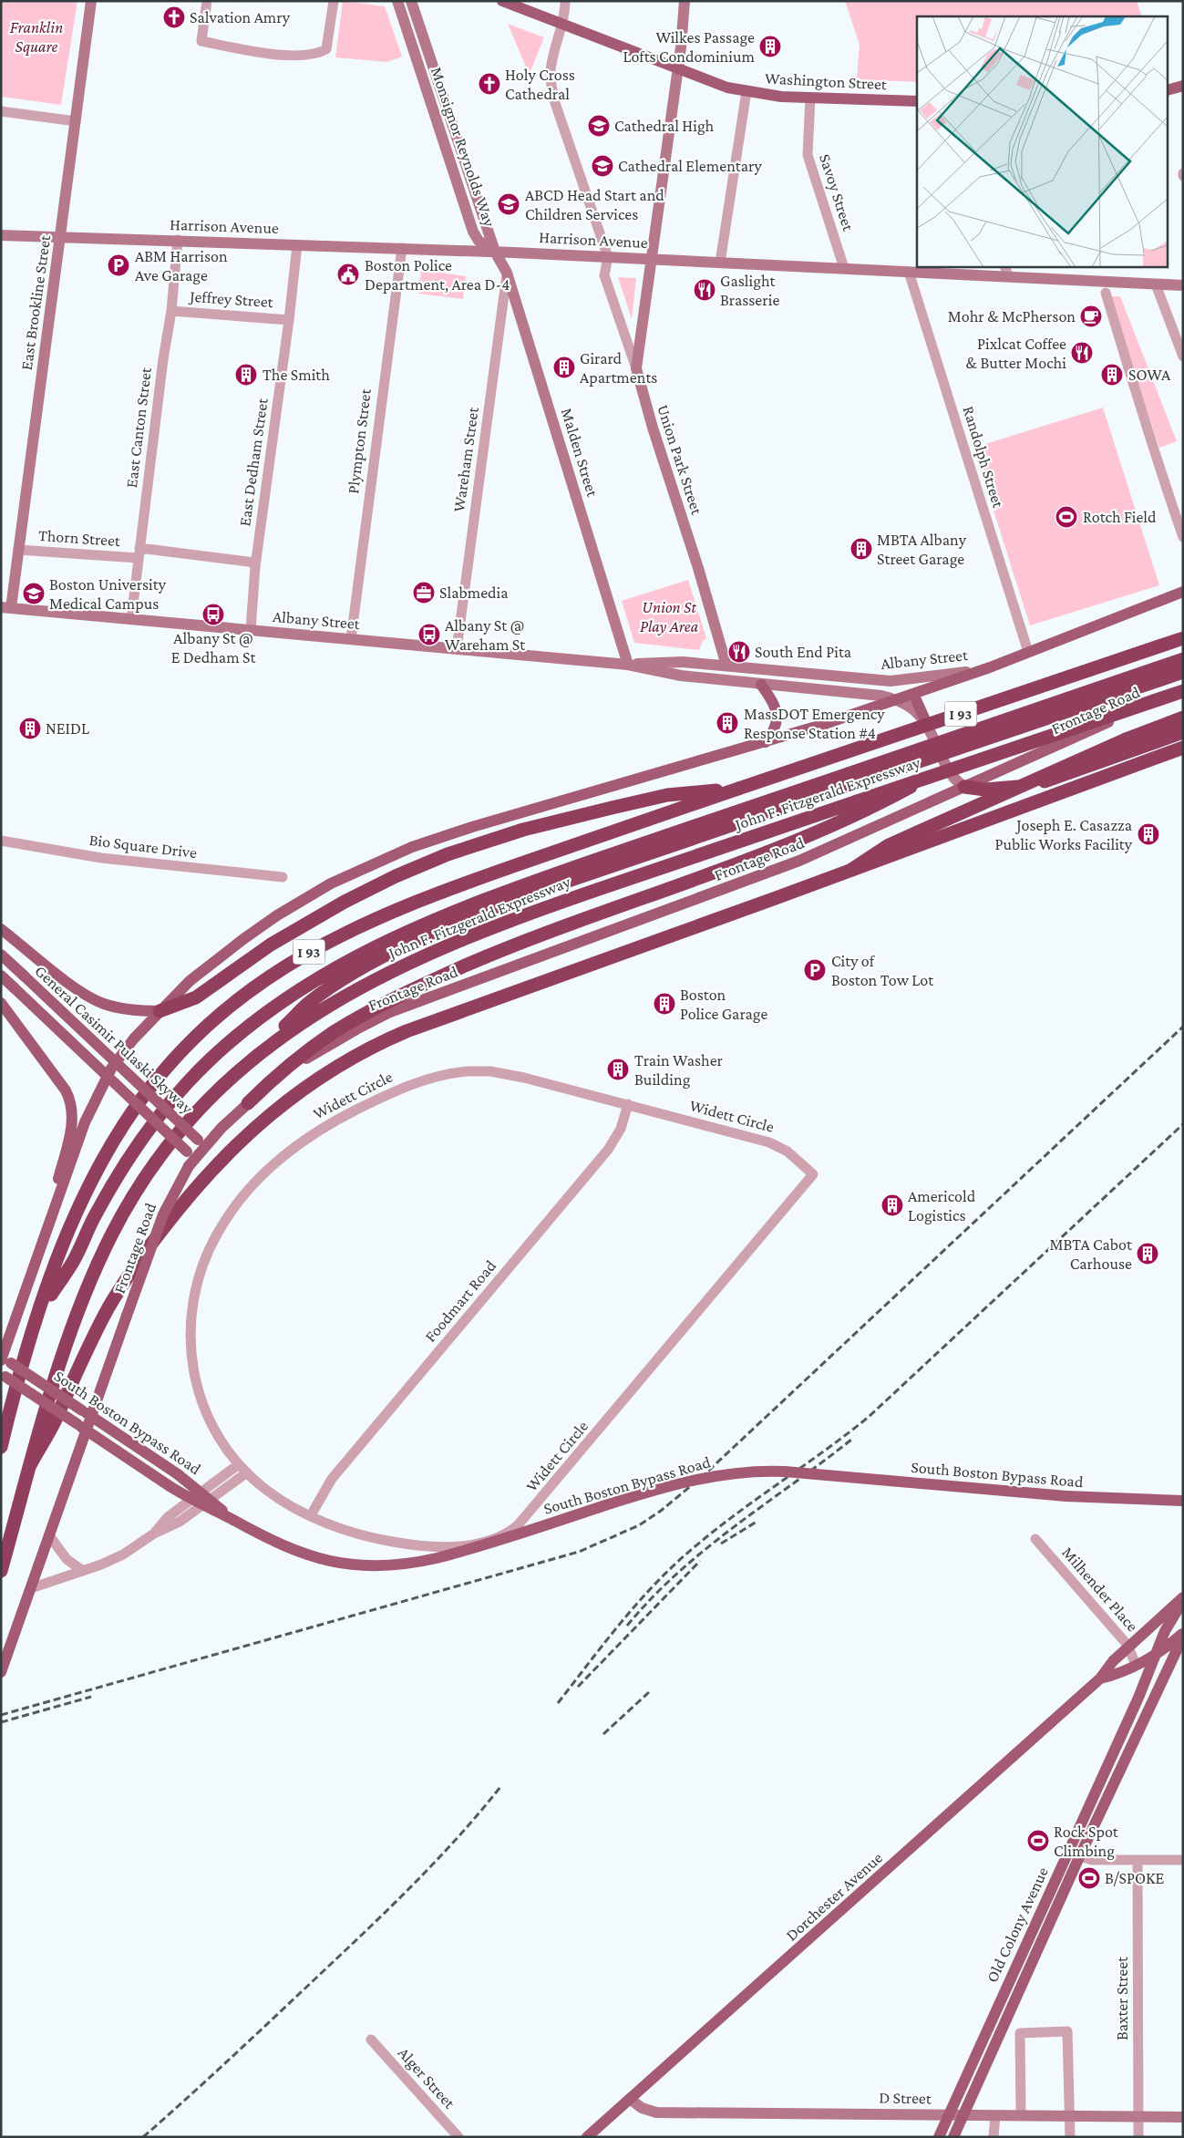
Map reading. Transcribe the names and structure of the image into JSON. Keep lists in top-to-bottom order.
{
  "streets": {
    "highway": ["I 93", "John F. Fitzgerald Expressway"],
    "main road": [
      "Washington Street",
      "Monsignor Reynolds Way",
      "Harrison Avenue",
      "East Brookline Street",
      "Malden Street",
      "Union Park Street",
      "Albany Street",
      "Frontage Road",
      "General Casimir Pulaski Skyway",
      "South Boston Bypass Road",
      "Dorchester Avenue",
      "Old Colony Avenue",
      "D Street"
    ],
    "street": [
      "Savoy Street",
      "Jeffrey Street",
      "East Canton Street",
      "Plympton Street",
      "Randolph Street",
      "Wareham Street",
      "East Dedham Street",
      "Thorn Street",
      "Bio Square Drive",
      "Widett Circle",
      "Foodmart Road",
      "Milhender Place",
      "Baxter Street",
      "Alger Street"
    ]
  },
  "crossings": [
    ["Washington Street", "Savoy Street"],
    ["Washington Street", "Union Park Street"],
    ["Monsignor Reynolds Way", "Harrison Avenue"],
    ["Monsignor Reynolds Way", "Malden Street"],
    ["Savoy Street", "Harrison Avenue"],
    ["Harrison Avenue", "East Brookline Street"],
    ["Harrison Avenue", "East Canton Street"],
    ["Harrison Avenue", "Plympton Street"],
    ["Harrison Avenue", "Malden Street"],
    ["Harrison Avenue", "Randolph Street"],
    ["Harrison Avenue", "Union Park Street"],
    ["Harrison Avenue", "East Dedham Street"],
    ["Jeffrey Street", "East Canton Street"],
    ["Jeffrey Street", "East Dedham Street"],
    ["East Brookline Street", "Thorn Street"],
    ["East Brookline Street", "Albany Street"],
    ["East Canton Street", "Thorn Street"],
    ["East Canton Street", "Albany Street"],
    ["Plympton Street", "Albany Street"],
    ["Malden Street", "Wareham Street"],
    ["Malden Street", "Albany Street"],
    ["Randolph Street", "Albany Street"],
    ["Wareham Street", "Albany Street"],
    ["Union Park Street", "Albany Street"],
    ["East Dedham Street", "Thorn Street"],
    ["East Dedham Street", "Albany Street"],
    ["Albany Street", "Frontage Road"],
    ["Frontage Road", "John F. Fitzgerald Expressway"],
    ["Frontage Road", "General Casimir Pulaski Skyway"],
    ["Frontage Road", "South Boston Bypass Road"],
    ["I 93", "John F. Fitzgerald Expressway"],
    ["Widett Circle", "Foodmart Road"],
    ["Milhender Place", "Dorchester Avenue"],
    ["Dorchester Avenue", "Old Colony Avenue"],
    ["Dorchester Avenue", "D Street"],
    ["Old Colony Avenue", "D Street"],
    ["Baxter Street", "D Street"]
  ],
  "parks": ["Franklin Square", "Union St Play Area"],
  "places": {
    "church": ["Salvation Amry", "Holy Cross Cathedral"],
    "building": [
      "Wilkes Passage Lofts Condominium",
      "Girard Apartments",
      "The Smith",
      "SOWA",
      "MBTA Albany Street Garage",
      "MassDOT Emergency Response Station #4",
      "NEIDL",
      "Joseph E. Casazza Public Works Facility",
      "Boston Police Garage",
      "Train Washer Building",
      "Americold Logistics",
      "MBTA Cabot Carhouse"
    ],
    "school or university": [
      "Cathedral High",
      "Cathedral Elementary",
      "ABCD Head Start and Children Services",
      "Boston University Medical Campus"
    ],
    "parking": ["ABM Harrison Ave Garage", "City of Boston Tow Lot"],
    "public building": ["Boston Police Department, Area D-4"],
    "restaurant": ["Gaslight Brasserie", "Pixlcat Coffee & Butter Mochi", "South End Pita"],
    "cafe": ["Mohr & McPherson"],
    "sports": ["Rotch Field", "Rock Spot Climbing", "B/SPOKE"],
    "office": ["Slabmedia"],
    "bus stop": ["Albany St @ E Dedham St", "Albany St @ Wareham St"]
  }
}
